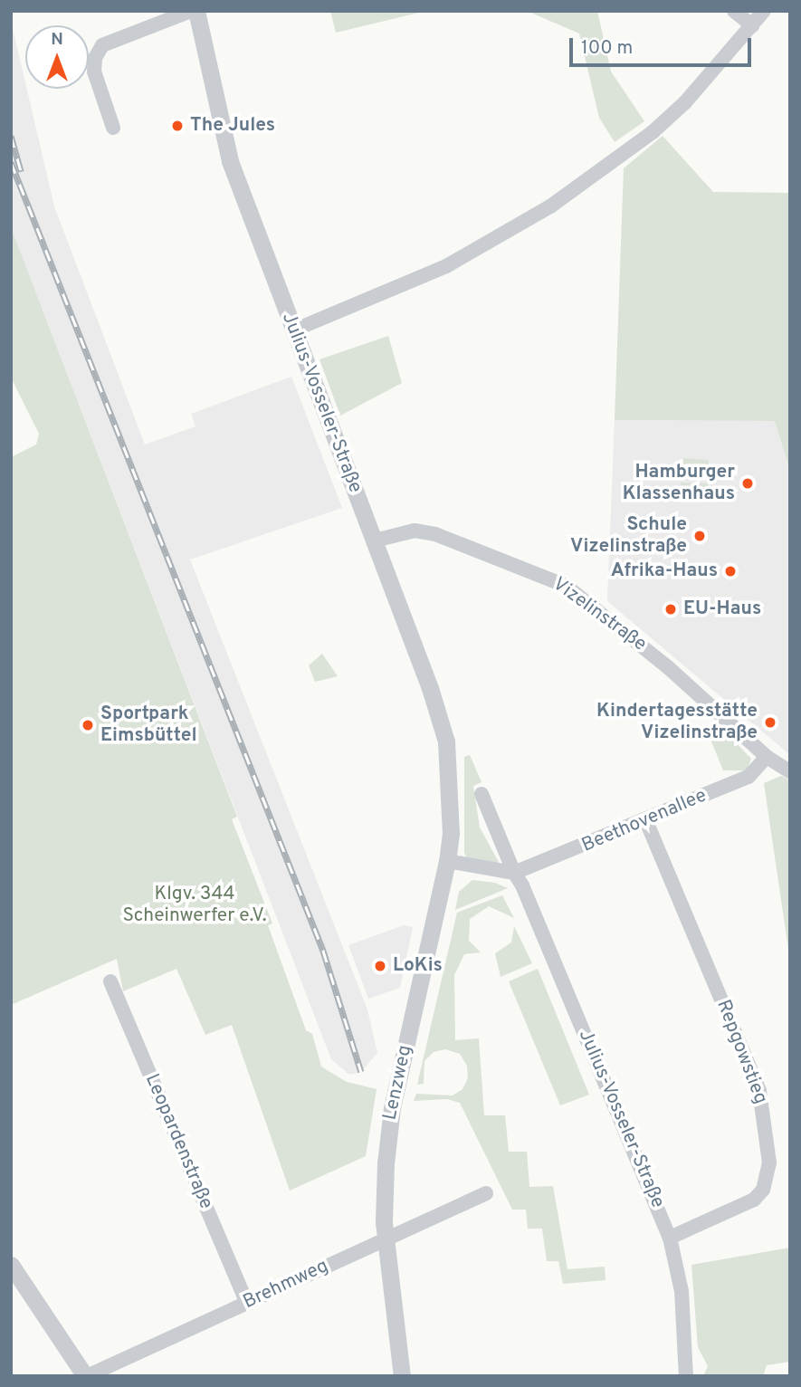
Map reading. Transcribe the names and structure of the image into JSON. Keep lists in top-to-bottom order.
{
  "streets": {
    "street": [
      "Julius-Vosseler-Straße",
      "Vizelinstraße",
      "Beethovenallee",
      "Repgowstieg",
      "Lenzweg",
      "Leopardenstraße",
      "Brehmweg"
    ]
  },
  "crossings": [
    ["Julius-Vosseler-Straße", "Vizelinstraße"],
    ["Julius-Vosseler-Straße", "Beethovenallee"],
    ["Julius-Vosseler-Straße", "Repgowstieg"],
    ["Julius-Vosseler-Straße", "Lenzweg"],
    ["Vizelinstraße", "Beethovenallee"],
    ["Beethovenallee", "Repgowstieg"],
    ["Lenzweg", "Brehmweg"],
    ["Leopardenstraße", "Brehmweg"]
  ],
  "parks": ["Klgv. 344 Scheinwerfer e.V."],
  "places": [
    "The Jules",
    "Hamburger Klassenhaus",
    "Schule Vizelinstraße",
    "Afrika-Haus",
    "EU-Haus",
    "Kindertagesstätte Vizelinstraße",
    "Sportpark Eimsbüttel",
    "LoKis"
  ],
  "scale_bar": "100 m",
  "north": "top"
}
